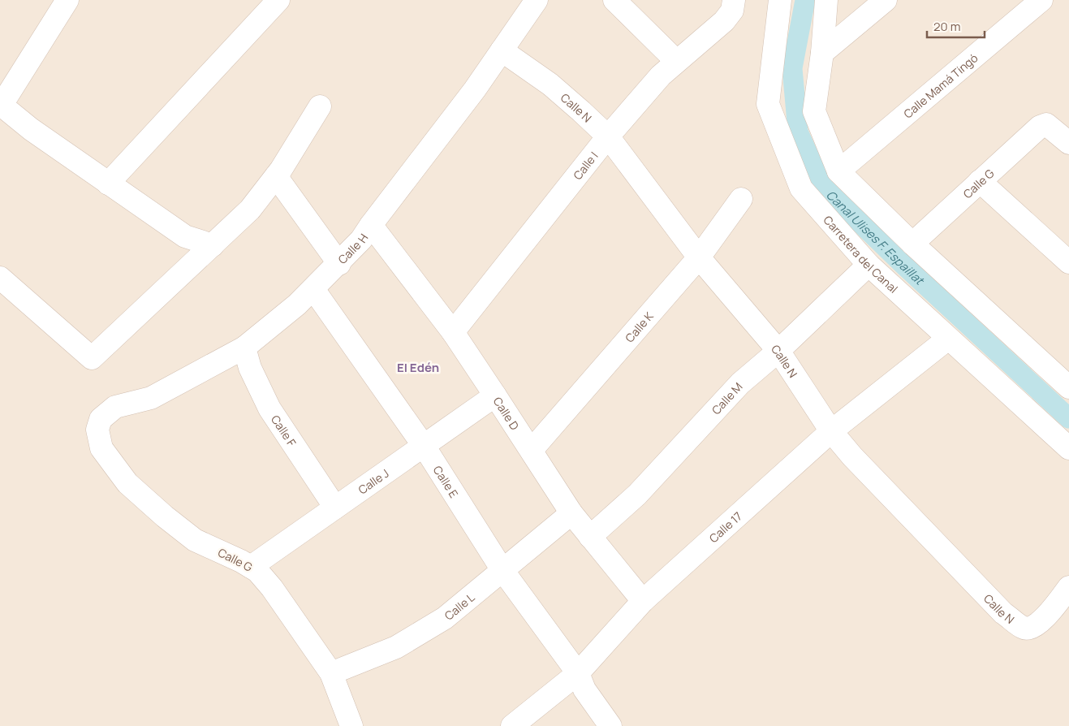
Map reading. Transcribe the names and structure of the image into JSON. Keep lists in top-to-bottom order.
{
  "streets": {
    "street": [
      "Calle Mamá Tingó",
      "Calle N",
      "Calle I",
      "Calle G",
      "Calle H",
      "Carretera del Canal",
      "Calle K",
      "Calle M",
      "Calle D",
      "Calle F",
      "Calle J",
      "Calle E",
      "Calle 17",
      "Calle L"
    ]
  },
  "crossings": [
    ["Calle N", "Calle I"],
    ["Calle N", "Calle H"],
    ["Calle N", "Calle K"],
    ["Calle N", "Calle M"],
    ["Calle N", "Calle 17"],
    ["Calle I", "Calle D"],
    ["Calle G", "Calle H"],
    ["Calle G", "Calle J"],
    ["Calle G", "Calle L"],
    ["Calle H", "Calle D"],
    ["Calle H", "Calle F"],
    ["Calle H", "Calle E"],
    ["Carretera del Canal", "Calle M"],
    ["Carretera del Canal", "Calle 17"],
    ["Calle K", "Calle D"],
    ["Calle M", "Calle D"],
    ["Calle D", "Calle J"],
    ["Calle D", "Calle 17"],
    ["Calle D", "Calle L"],
    ["Calle F", "Calle J"],
    ["Calle J", "Calle E"],
    ["Calle E", "Calle 17"],
    ["Calle E", "Calle L"]
  ],
  "districts": ["El Edén"],
  "water": ["Canal Ulises F. Espaillat"],
  "scale_bar": "20 m"
}
